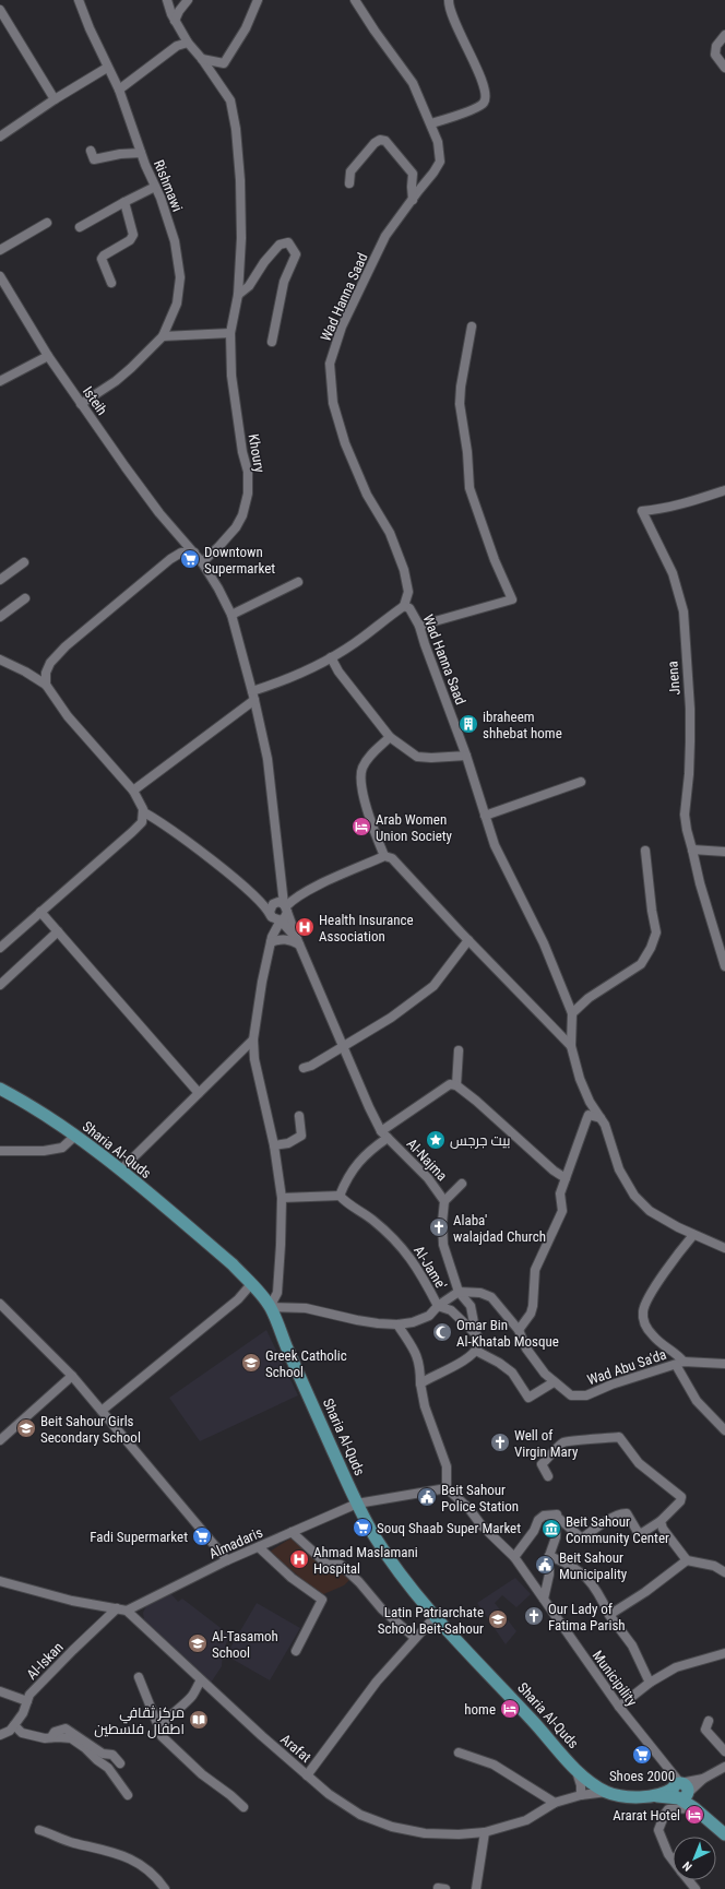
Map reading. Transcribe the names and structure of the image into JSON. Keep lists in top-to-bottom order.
{
  "streets": {
    "main road": ["Sharia Al-Quds"],
    "street": [
      "Rishmawi",
      "Wad Hanna Saad",
      "Isteih",
      "Khoury",
      "Jnena",
      "Al-Najma",
      "Al-Jame'",
      "Wad Abu Sa'da",
      "Almadaris",
      "Al-Iskan",
      "Municipility",
      "Arafat"
    ]
  },
  "crossings": [
    ["Rishmawi", "Isteih"],
    ["Isteih", "Khoury"],
    ["Isteih", "Al-Najma"],
    ["Sharia Al-Quds", "Almadaris"],
    ["Sharia Al-Quds", "Municipility"],
    ["Sharia Al-Quds", "Arafat"],
    ["Almadaris", "Municipility"],
    ["Almadaris", "Arafat"]
  ],
  "places": {
    "supermarket": [
      "Downtown Supermarket",
      "Souq Shaab Super Market",
      "Fadi Supermarket",
      "Shoes 2000"
    ],
    "building": ["ibraheem shhebat home"],
    "hotel": ["Arab Women Union Society", "home", "Ararat Hotel"],
    "hospital": ["Health Insurance Association", "Ahmad Maslamani Hospital"],
    "place": ["بيت جرجس"],
    "church": ["Alaba' walajdad Church", "Well of Virgin Mary", "Our Lady of Fatima Parish"],
    "mosque": ["Omar Bin Al-Khatab Mosque"],
    "school or university": [
      "Greek Catholic School",
      "Beit Sahour Girls Secondary School",
      "Latin Patriarchate School Beit-Sahour",
      "Al-Tasamoh School"
    ],
    "public building": ["Beit Sahour Police Station", "Beit Sahour Municipality"],
    "museum": ["Beit Sahour Community Center"],
    "library": ["مركز ثقافي اطفال فلسطين"]
  },
  "north": "bottom left"
}
